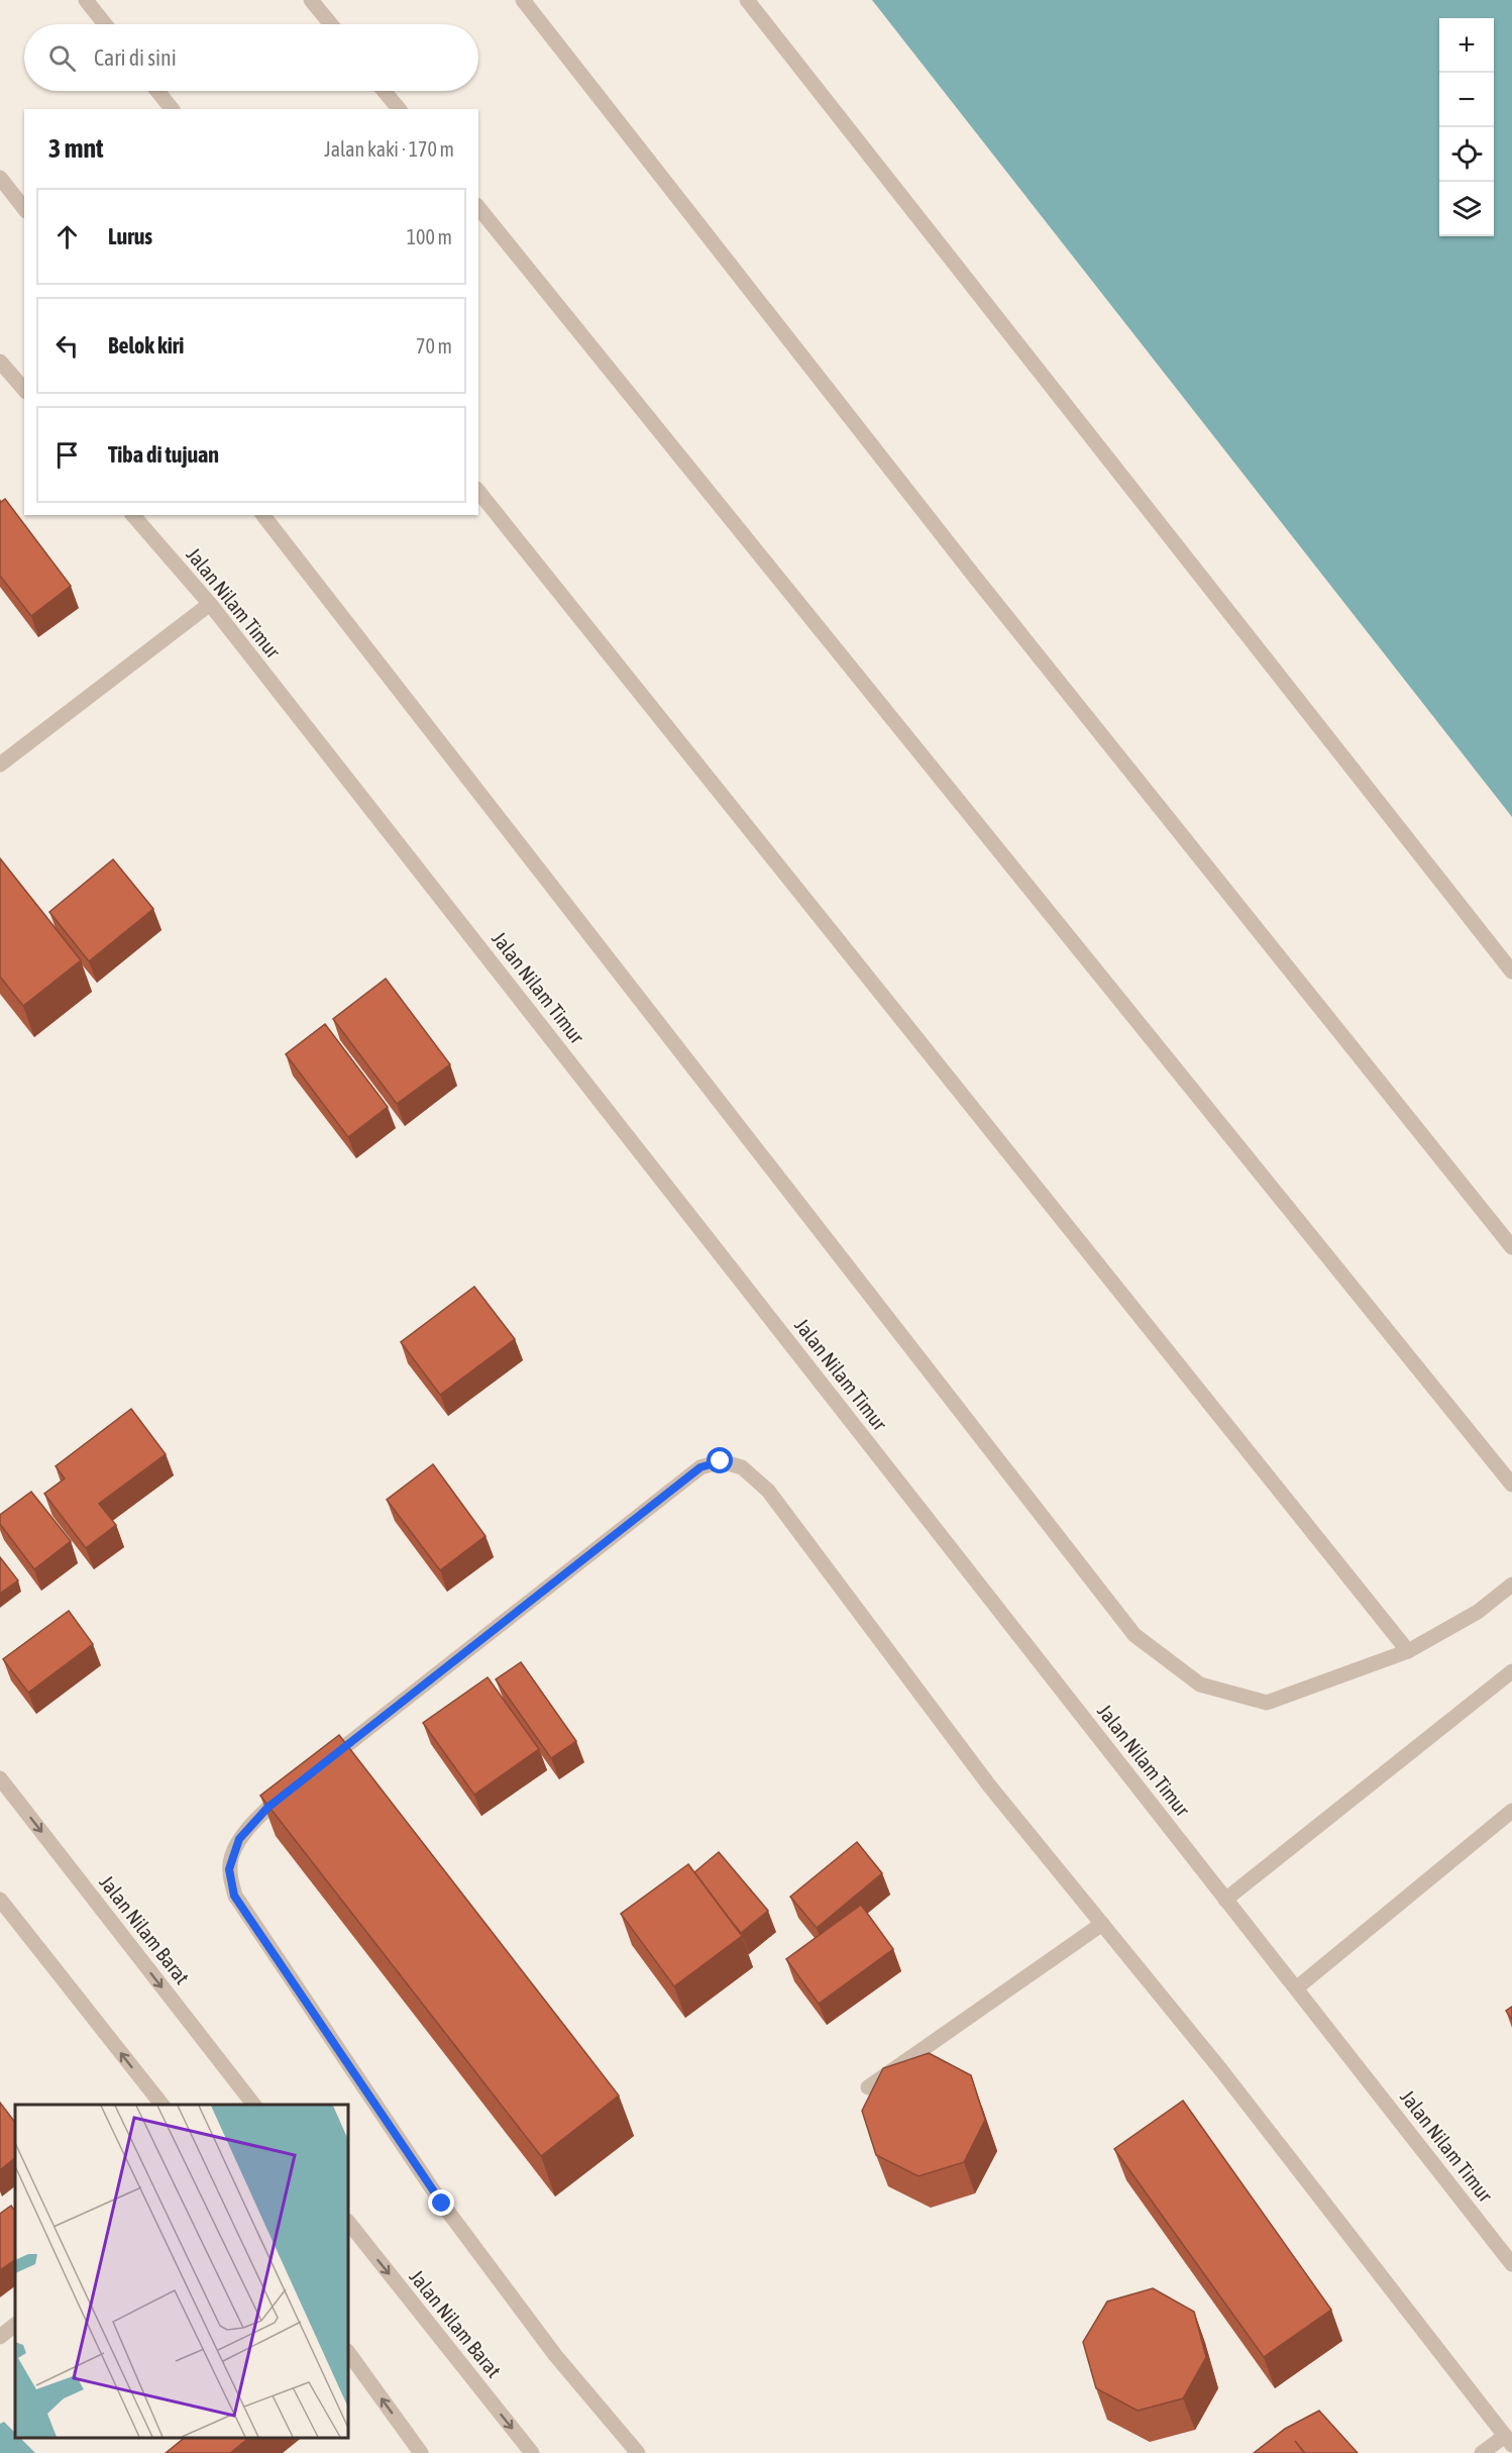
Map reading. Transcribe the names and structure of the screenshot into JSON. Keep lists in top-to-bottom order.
{
  "streets": {
    "lane": ["Jalan Nilam Timur", "Jalan Nilam Barat"]
  },
  "page": {
    "map_buttons": ["+", "−"],
    "search": "Cari di sini",
    "heading": ["3 mnt", "Jalan kaki · 170 m"],
    "list": [
      ["Lurus", "100 m"],
      ["Belok kiri", "70 m"],
      "Tiba di tujuan"
    ]
  }
}
